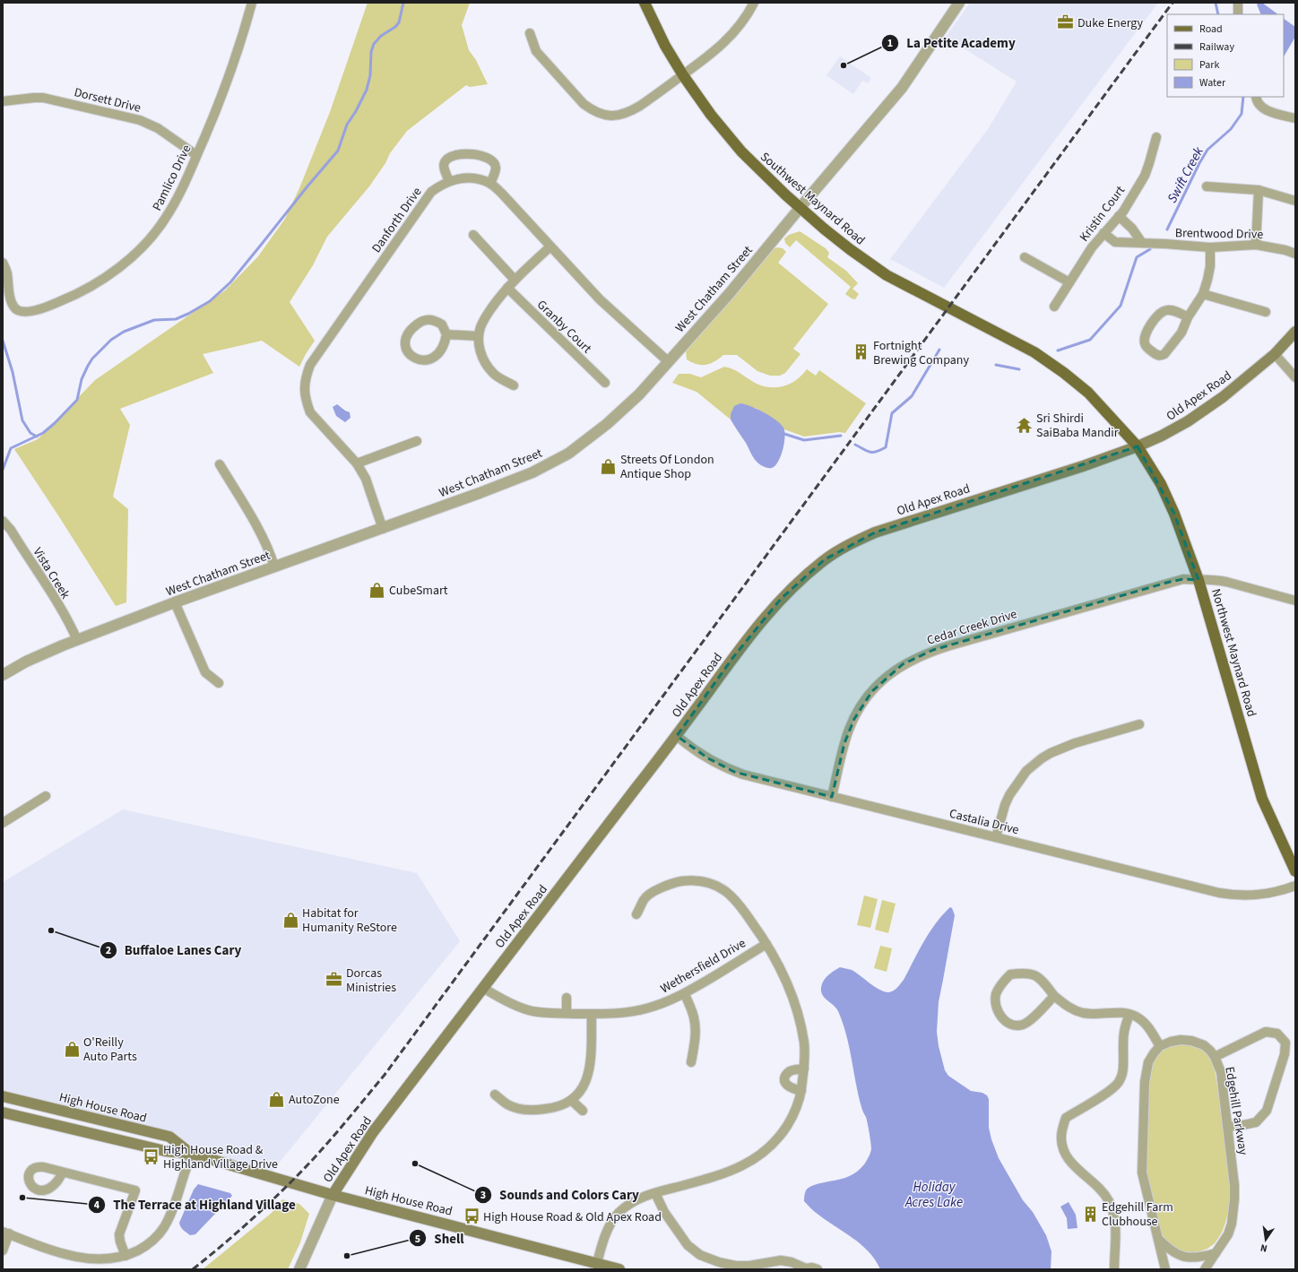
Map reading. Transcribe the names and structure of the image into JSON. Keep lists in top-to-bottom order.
{
  "streets": {
    "main road": [
      "Southwest Maynard Road",
      "Old Apex Road",
      "Northwest Maynard Road",
      "High House Road"
    ],
    "street": [
      "Dorsett Drive",
      "Pamlico Drive",
      "Kristin Court",
      "Danforth Drive",
      "Brentwood Drive",
      "West Chatham Street",
      "Granby Court",
      "Vista Creek",
      "Cedar Creek Drive",
      "Castalia Drive",
      "Wethersfield Drive",
      "Edgehill Parkway"
    ]
  },
  "crossings": [
    ["Dorsett Drive", "Pamlico Drive"],
    ["Southwest Maynard Road", "West Chatham Street"],
    ["Southwest Maynard Road", "Old Apex Road"],
    ["Southwest Maynard Road", "Northwest Maynard Road"],
    ["Kristin Court", "Brentwood Drive"],
    ["Danforth Drive", "West Chatham Street"],
    ["West Chatham Street", "Vista Creek"],
    ["Old Apex Road", "Northwest Maynard Road"],
    ["Old Apex Road", "Castalia Drive"],
    ["Old Apex Road", "Wethersfield Drive"],
    ["Old Apex Road", "High House Road"],
    ["Cedar Creek Drive", "Northwest Maynard Road"],
    ["Cedar Creek Drive", "Castalia Drive"]
  ],
  "water": ["Swift Creek", "Holiday Acres Lake"],
  "places": {
    "office": ["Duke Energy", "Dorcas Ministries"],
    "other": [
      "La Petite Academy",
      "Buffaloe Lanes Cary",
      "Sounds and Colors Cary",
      "The Terrace at Highland Village",
      "Shell"
    ],
    "building": ["Fortnight Brewing Company", "Edgehill Farm Clubhouse"],
    "temple": ["Sri Shirdi SaiBaba Mandir"],
    "shop": [
      "Streets Of London Antique Shop",
      "CubeSmart",
      "Habitat for Humanity ReStore",
      "O'Reilly Auto Parts",
      "AutoZone"
    ],
    "bus stop": ["High House Road & Highland Village Drive", "High House Road & Old Apex Road"]
  },
  "legend": [
    "Road",
    "Railway",
    "Park",
    "Water"
  ],
  "north": "bottom"
}
